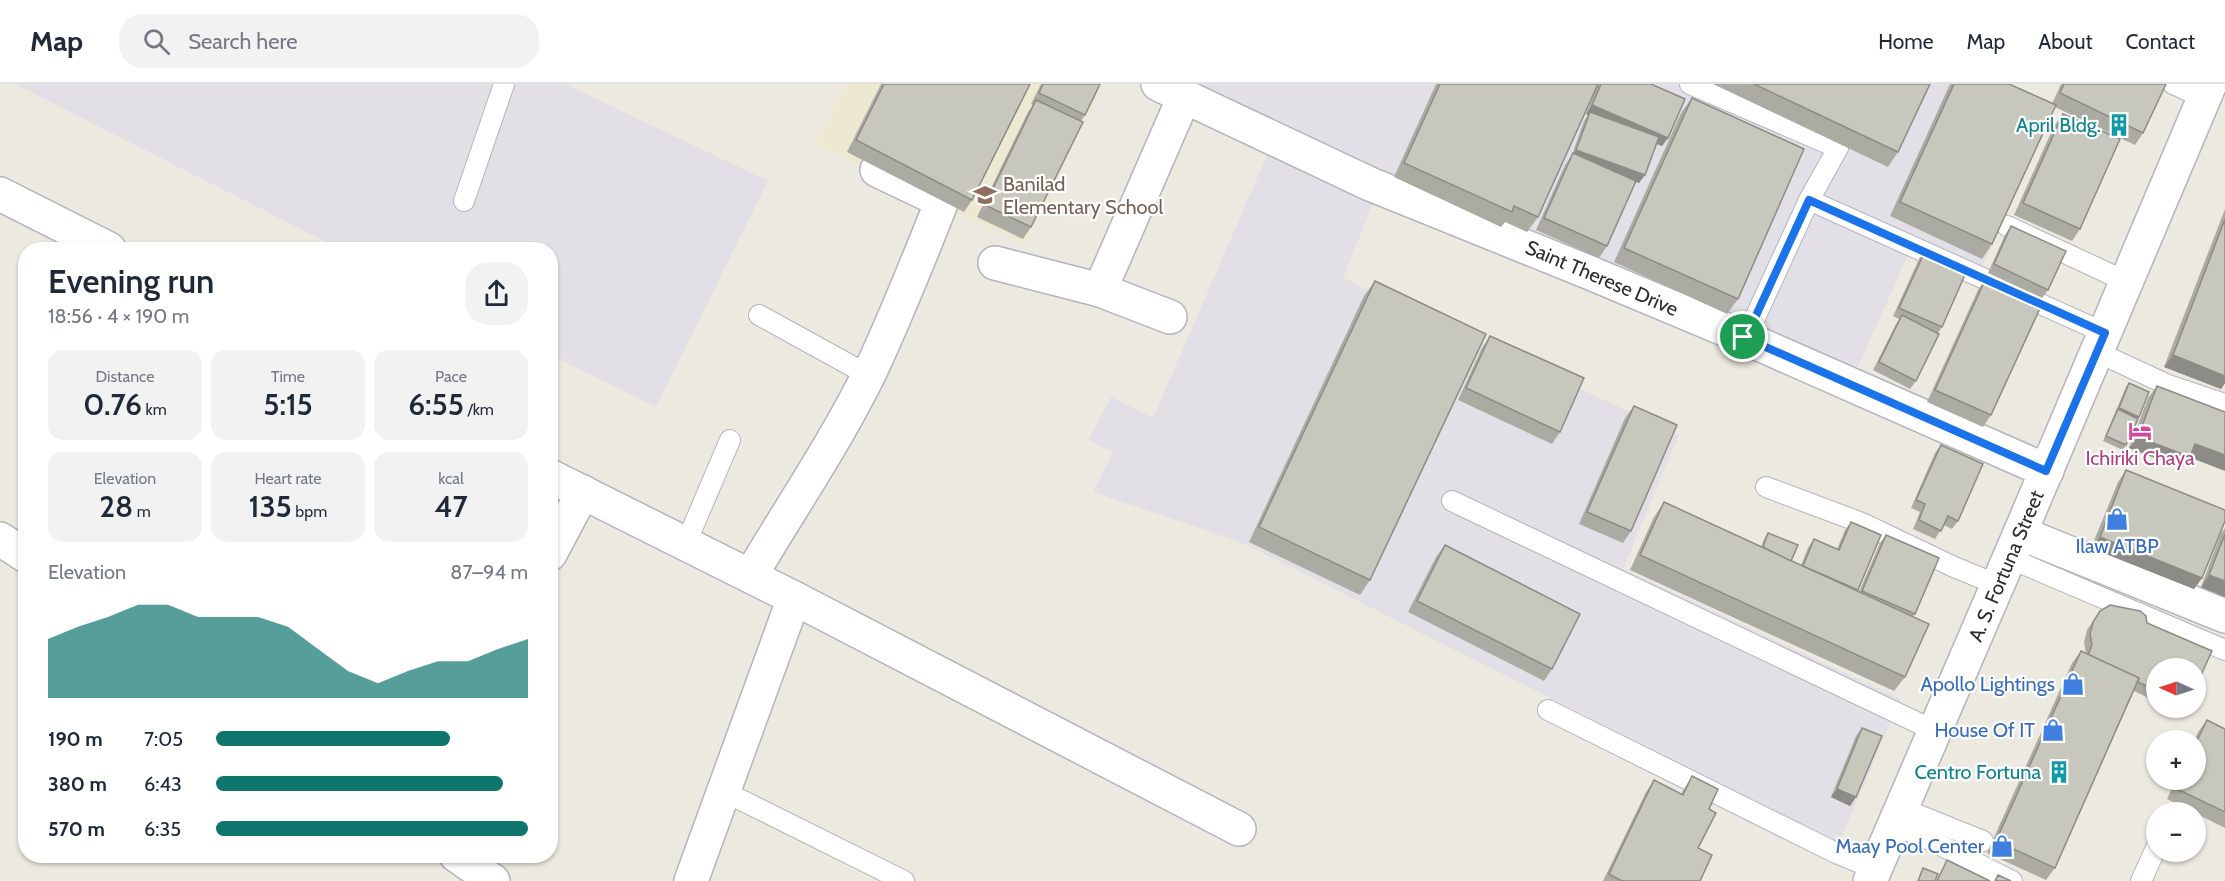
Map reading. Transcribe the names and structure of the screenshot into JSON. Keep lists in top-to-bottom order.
{
  "streets": {
    "street": ["Saint Therese Drive", "A. S. Fortuna Street"]
  },
  "crossings": [
    ["Saint Therese Drive", "A. S. Fortuna Street"]
  ],
  "places": {
    "building": ["April Bldg.", "Centro Fortuna"],
    "school or university": ["Banilad Elementary School"],
    "hotel": ["Ichiriki Chaya"],
    "shop": [
      "Ilaw ATBP",
      "Apollo Lightings",
      "House Of IT",
      "Maay Pool Center"
    ]
  },
  "north": "left",
  "page": {
    "header": "Map",
    "search": "Search here",
    "nav": [
      "Home",
      "Map",
      "About",
      "Contact"
    ],
    "heading": ["Evening run", "18:56 · 4 × 190 m"],
    "stats": [
      ["Distance", "0.76 km"],
      ["Time", "5:15"],
      ["Pace", "6:55 /km"],
      ["Elevation", "28 m"],
      ["Heart rate", "135 bpm"],
      ["kcal", "47"]
    ],
    "chart": ["Elevation", "87–94 m"],
    "map_buttons": ["+", "−"],
    "list": [
      {
        "name": "190 m",
        "note": "7:05"
      },
      {
        "name": "380 m",
        "note": "6:43"
      },
      {
        "name": "570 m",
        "note": "6:35"
      }
    ]
  }
}
